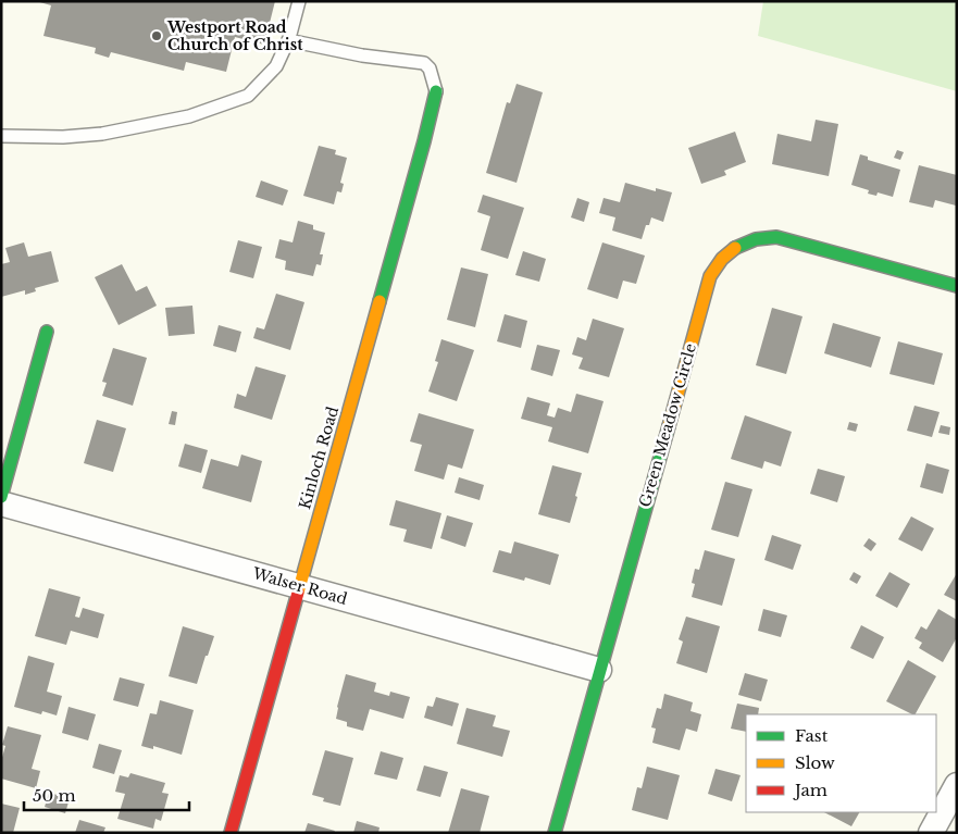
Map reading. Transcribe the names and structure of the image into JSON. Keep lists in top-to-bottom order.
{
  "streets": {
    "street": ["Green Meadow Circle", "Kinloch Road", "Walser Road"]
  },
  "crossings": [
    ["Green Meadow Circle", "Walser Road"],
    ["Kinloch Road", "Walser Road"]
  ],
  "places": ["Westport Road Church of Christ"],
  "legend": ["Fast", "Slow", "Jam"],
  "scale_bar": "50 m"
}
